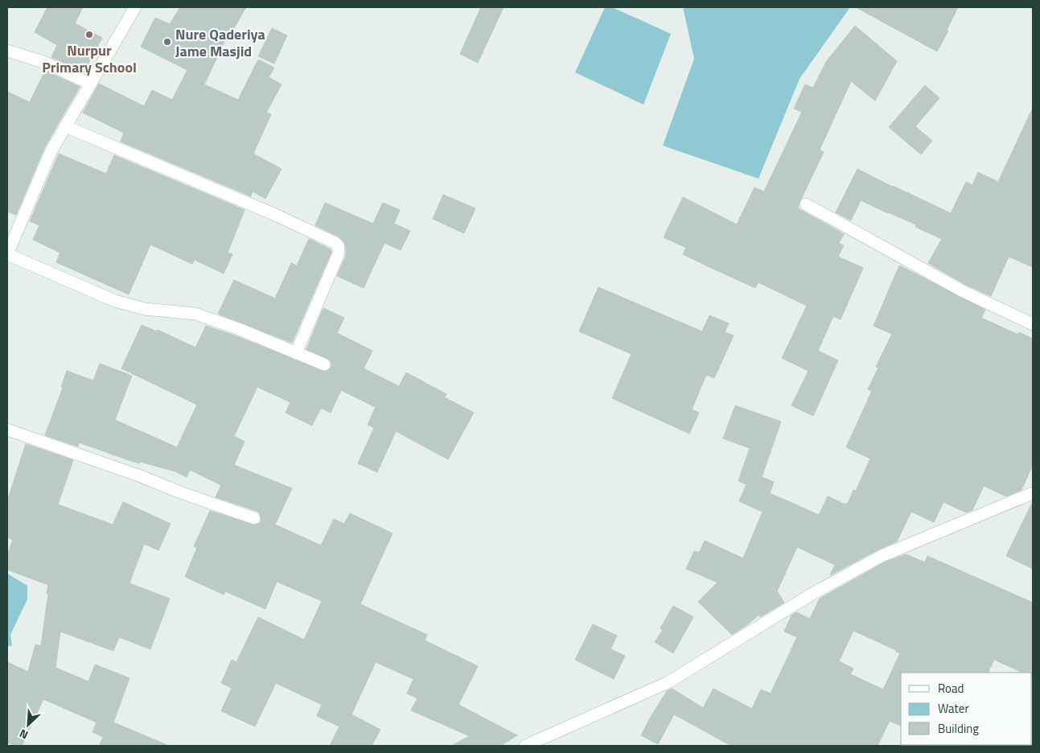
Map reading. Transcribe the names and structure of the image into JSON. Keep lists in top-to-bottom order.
{
  "places": ["Nurpur Primary School", "Nure Qaderiya Jame Masjid"],
  "legend": ["Road", "Water", "Building"],
  "north": "bottom left"
}
